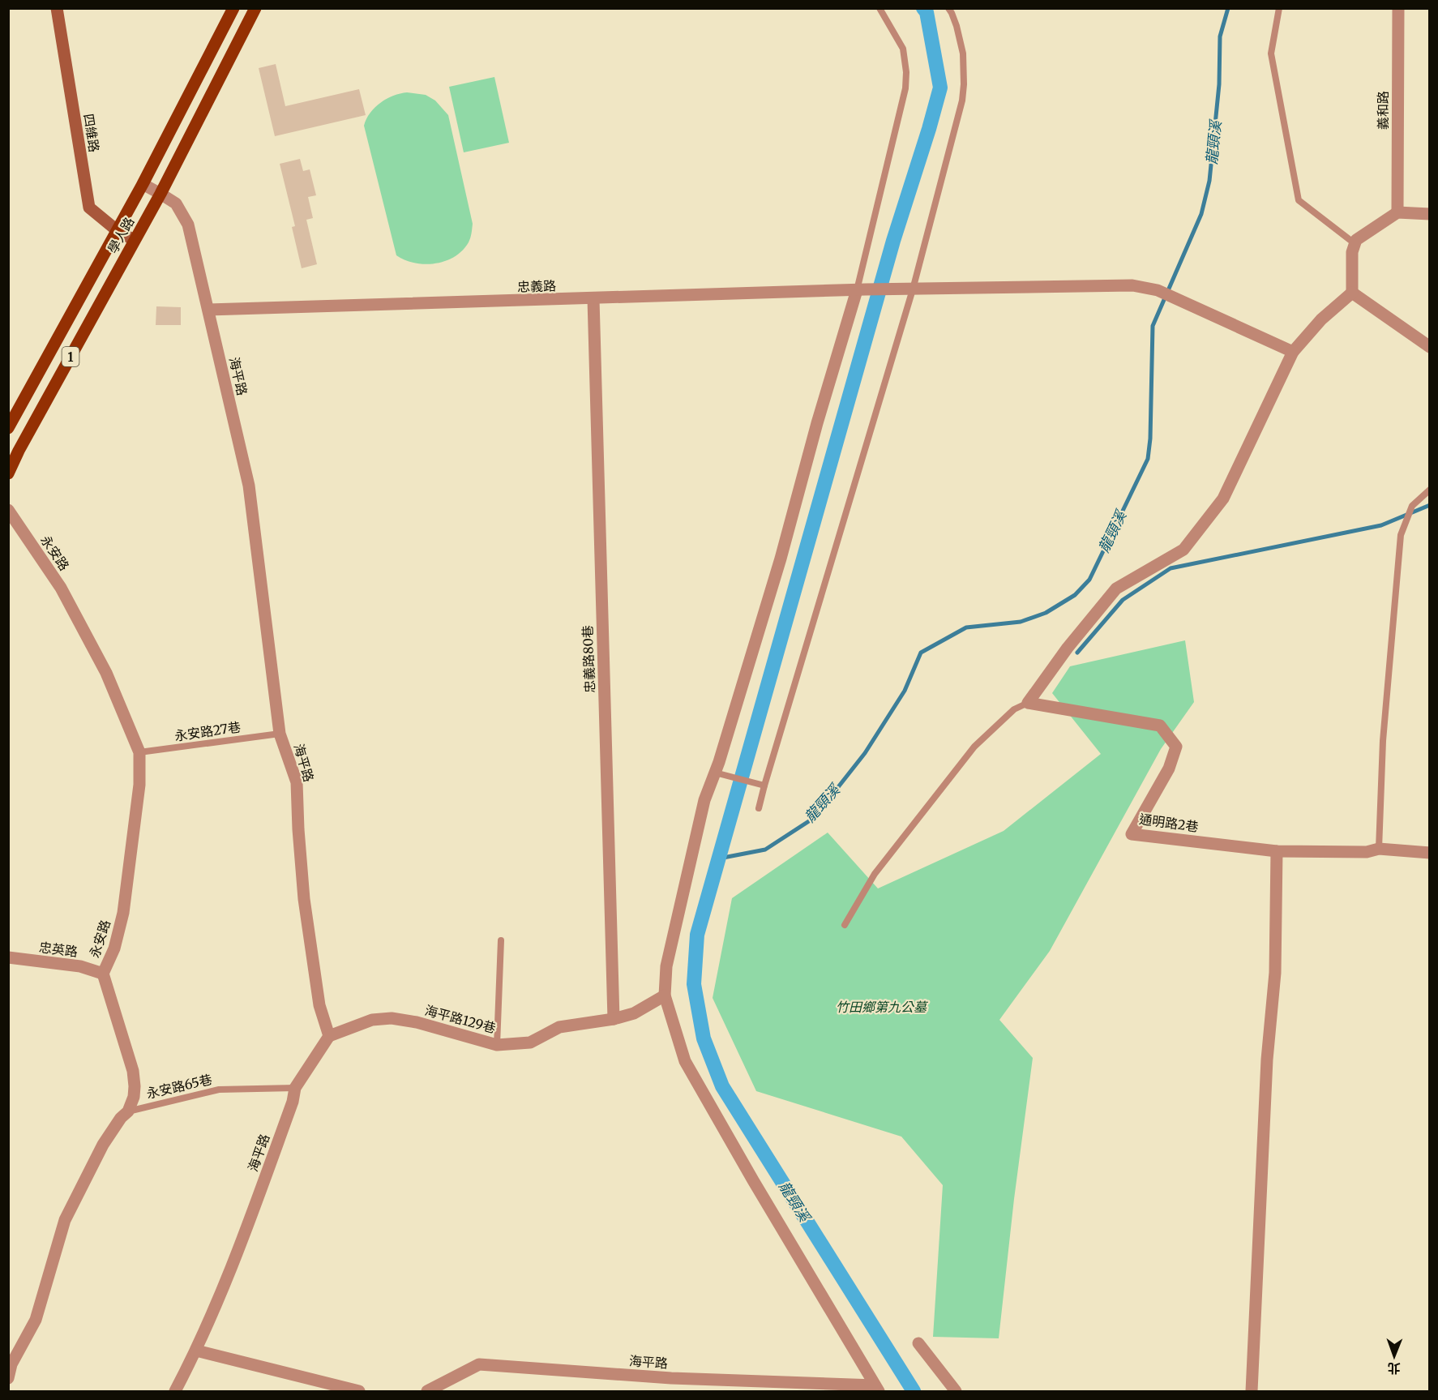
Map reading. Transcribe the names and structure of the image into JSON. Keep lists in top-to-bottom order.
{
  "streets": {
    "main road": ["四維路", "學人路", "1"],
    "street": [
      "義和路",
      "忠義路",
      "海平路",
      "永安路",
      "忠義路80巷",
      "通明路2巷",
      "忠英路",
      "海平路129巷"
    ],
    "lane": ["永安路27巷", "永安路65巷"]
  },
  "crossings": [
    ["四維路", "學人路"],
    ["學人路", "海平路"],
    ["忠義路", "海平路"],
    ["忠義路", "忠義路80巷"],
    ["海平路", "永安路27巷"],
    ["海平路", "海平路129巷"],
    ["海平路", "永安路65巷"],
    ["永安路", "永安路27巷"],
    ["永安路", "忠英路"],
    ["永安路", "永安路65巷"],
    ["忠義路80巷", "海平路129巷"]
  ],
  "water": ["龍頸溪"],
  "parks": ["竹田鄉第九公墓"],
  "north": "bottom"
}
